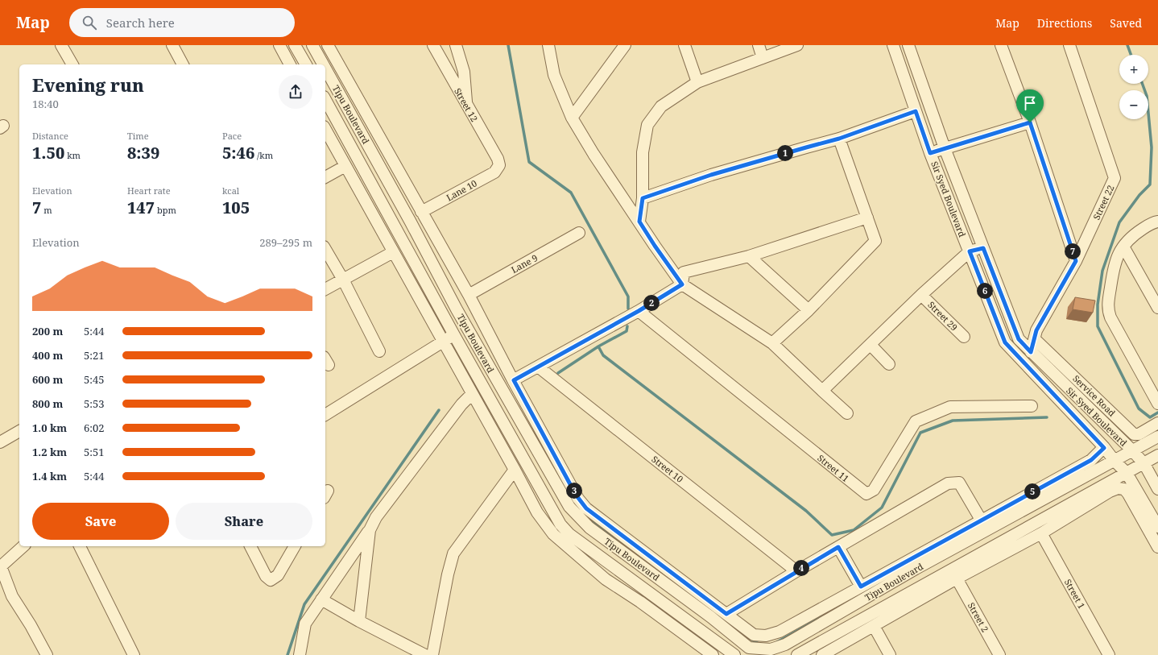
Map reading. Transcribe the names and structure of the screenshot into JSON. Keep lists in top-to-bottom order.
{
  "streets": {
    "street": [
      "Street 12",
      "Tipu Boulevard",
      "Lane 10",
      "Sir Syed Boulevard",
      "Street 22",
      "Lane 9",
      "Street 29",
      "Service Road",
      "Street 11",
      "Street 10",
      "Street 1",
      "Street 2"
    ]
  },
  "crossings": [
    ["Street 12", "Lane 10"],
    ["Tipu Boulevard", "Sir Syed Boulevard"],
    ["Sir Syed Boulevard", "Street 22"],
    ["Street 22", "Service Road"]
  ],
  "page": {
    "header": "Map",
    "search": "Search here",
    "nav": ["Map", "Directions", "Saved"],
    "map_buttons": ["+", "−"],
    "heading": ["Evening run", "18:40"],
    "stats": [
      ["Distance", "1.50 km"],
      ["Time", "8:39"],
      ["Pace", "5:46 /km"],
      ["Elevation", "7 m"],
      ["Heart rate", "147 bpm"],
      ["kcal", "105"]
    ],
    "pins": [
      "1",
      "7",
      "6",
      "2",
      "3",
      "5",
      "4"
    ],
    "chart": ["Elevation", "289–295 m"],
    "list": [
      {
        "name": "200 m",
        "note": "5:44"
      },
      {
        "name": "400 m",
        "note": "5:21"
      },
      {
        "name": "600 m",
        "note": "5:45"
      },
      {
        "name": "800 m",
        "note": "5:53"
      },
      {
        "name": "1.0 km",
        "note": "6:02"
      },
      {
        "name": "1.2 km",
        "note": "5:51"
      },
      {
        "name": "1.4 km",
        "note": "5:44"
      }
    ],
    "buttons": ["Save", "Share"]
  }
}
